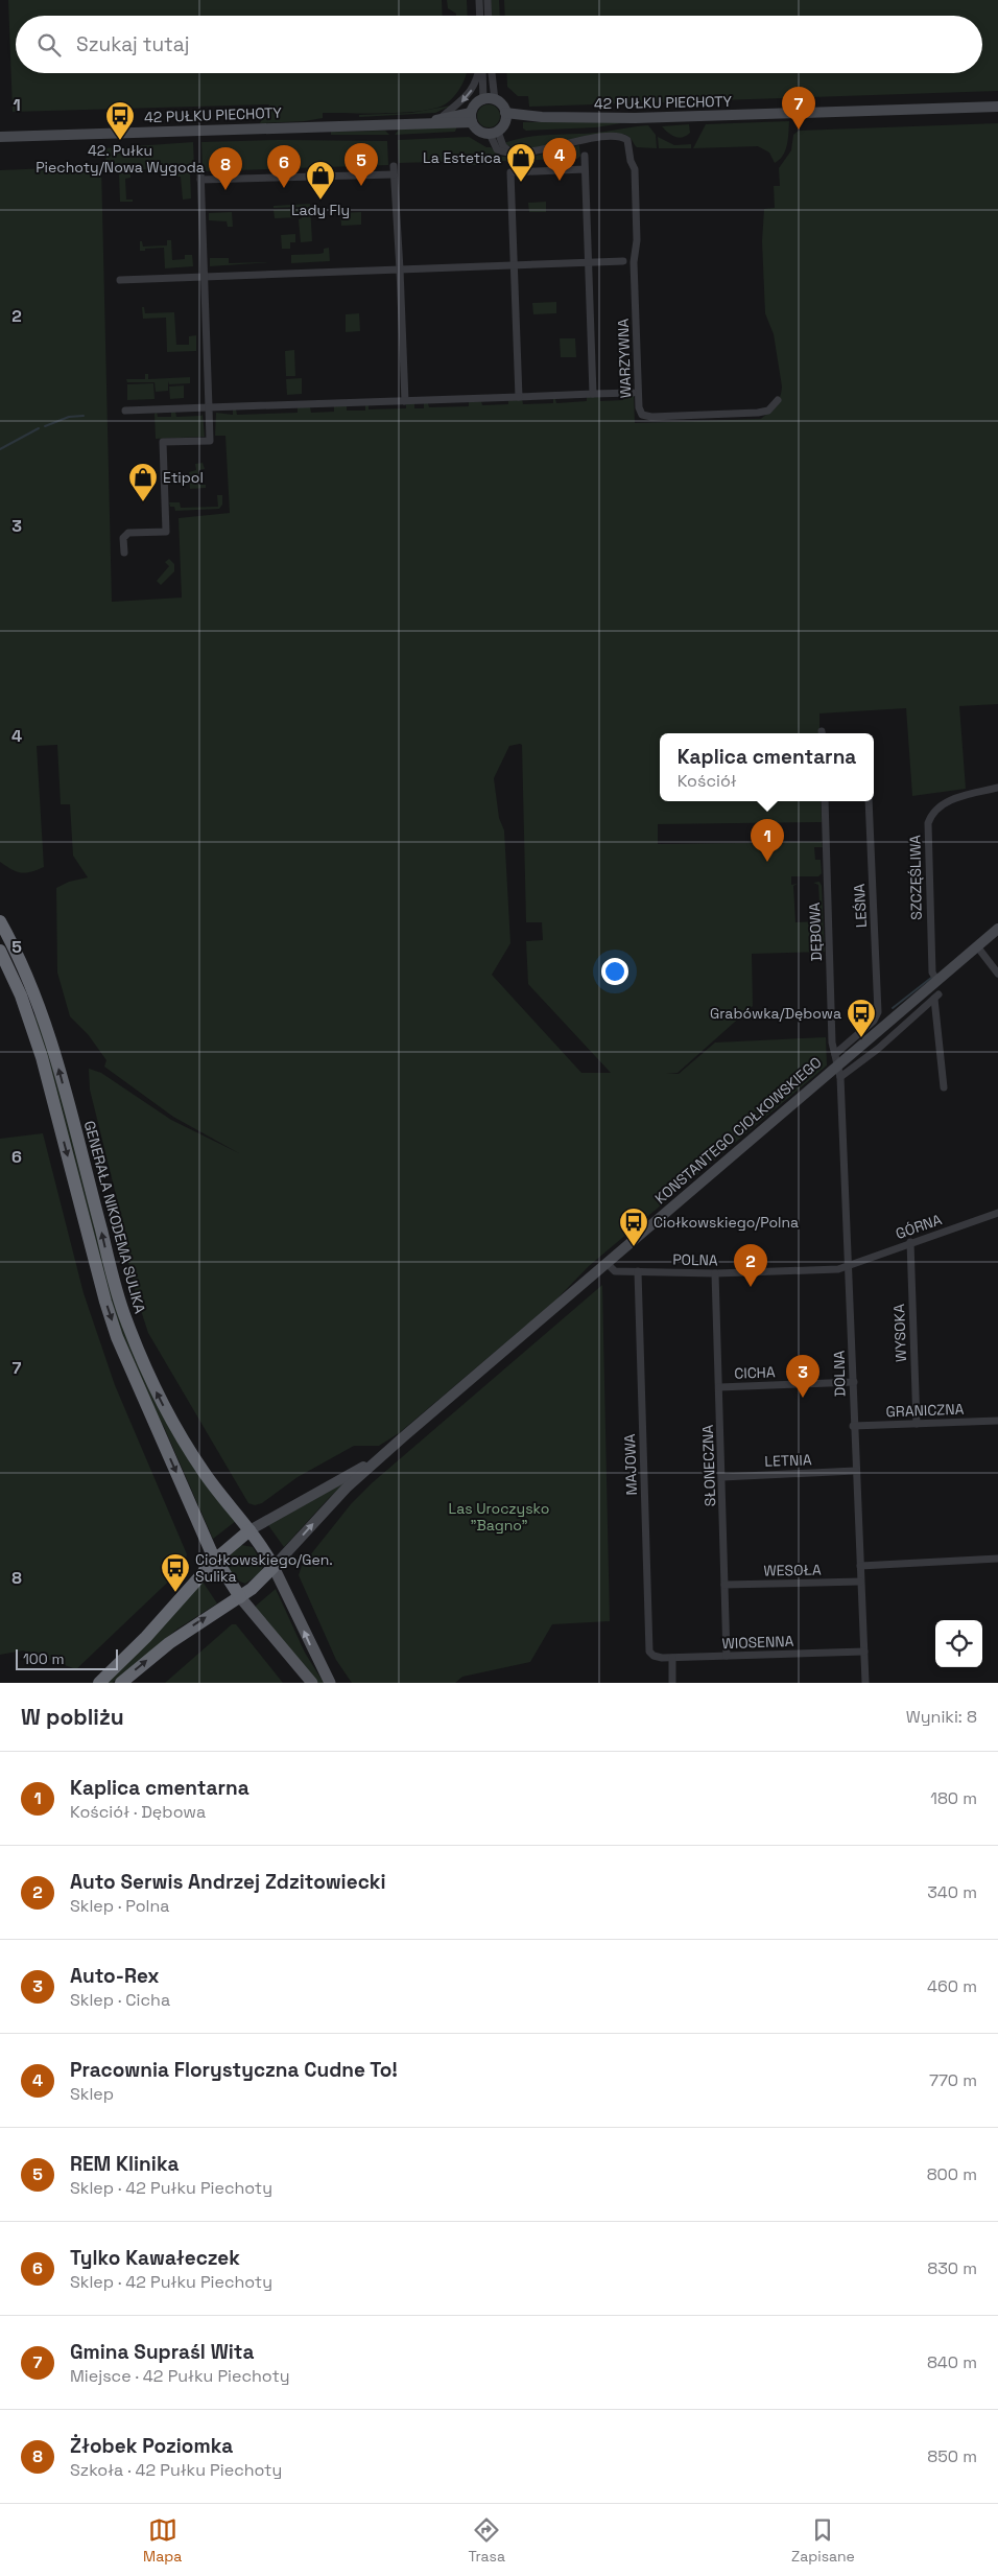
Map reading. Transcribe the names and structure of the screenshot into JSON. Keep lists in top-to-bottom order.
{
  "streets": {
    "highway": ["GENERAŁA NIKODEMA SULIKA"],
    "street": [
      "42 PUŁKU PIECHOTY",
      "WARZYWNA",
      "SZCZĘŚLIWA",
      "LEŚNA",
      "DĘBOWA",
      "KONSTANTEGO CIOŁKOWSKIEGO",
      "GÓRNA",
      "POLNA",
      "WYSOKA",
      "CICHA",
      "DOLNA",
      "GRANICZNA",
      "LETNIA",
      "MAJOWA",
      "SŁONECZNA",
      "WESOŁA",
      "WIOSENNA"
    ]
  },
  "crossings": [
    ["42 PUŁKU PIECHOTY", "WARZYWNA"],
    ["SZCZĘŚLIWA", "KONSTANTEGO CIOŁKOWSKIEGO"],
    ["LEŚNA", "DĘBOWA"],
    ["LEŚNA", "KONSTANTEGO CIOŁKOWSKIEGO"],
    ["LEŚNA", "DOLNA"],
    ["DĘBOWA", "KONSTANTEGO CIOŁKOWSKIEGO"],
    ["DĘBOWA", "DOLNA"],
    ["KONSTANTEGO CIOŁKOWSKIEGO", "GENERAŁA NIKODEMA SULIKA"],
    ["KONSTANTEGO CIOŁKOWSKIEGO", "POLNA"],
    ["KONSTANTEGO CIOŁKOWSKIEGO", "DOLNA"],
    ["GÓRNA", "POLNA"],
    ["GÓRNA", "WYSOKA"],
    ["GÓRNA", "DOLNA"],
    ["POLNA", "DOLNA"],
    ["POLNA", "MAJOWA"],
    ["POLNA", "SŁONECZNA"],
    ["WYSOKA", "GRANICZNA"],
    ["CICHA", "DOLNA"],
    ["CICHA", "SŁONECZNA"],
    ["DOLNA", "GRANICZNA"],
    ["DOLNA", "LETNIA"],
    ["DOLNA", "WESOŁA"],
    ["DOLNA", "WIOSENNA"],
    ["LETNIA", "SŁONECZNA"],
    ["MAJOWA", "WIOSENNA"],
    ["SŁONECZNA", "WESOŁA"],
    ["SŁONECZNA", "WIOSENNA"]
  ],
  "parks": ["Las Uroczysko \"Bagno\""],
  "places": {
    "bus stop": [
      "42. Pułku Piechoty/Nowa Wygoda",
      "Grabówka/Dębowa",
      "Ciołkowskiego/Polna",
      "Ciołkowskiego/Gen. Sulika"
    ],
    "shop": ["La Estetica", "Lady Fly", "Etipol"]
  },
  "scale_bar": "100 m",
  "page": {
    "search": "Szukaj tutaj",
    "pins": [
      "7",
      "4",
      "5",
      "6",
      "8",
      "1",
      "2",
      "3"
    ],
    "popup": ["Kaplica cmentarna", "Kościół"],
    "scale": "100 m",
    "heading": ["W pobliżu", "Wyniki: 8"],
    "list": [
      {
        "mark": "1",
        "name": "Kaplica cmentarna",
        "note": "Kościół · Dębowa",
        "value": "180 m"
      },
      {
        "mark": "2",
        "name": "Auto Serwis Andrzej Zdzitowiecki",
        "note": "Sklep · Polna",
        "value": "340 m"
      },
      {
        "mark": "3",
        "name": "Auto-Rex",
        "note": "Sklep · Cicha",
        "value": "460 m"
      },
      {
        "mark": "4",
        "name": "Pracownia Florystyczna Cudne To!",
        "note": "Sklep",
        "value": "770 m"
      },
      {
        "mark": "5",
        "name": "REM Klinika",
        "note": "Sklep · 42 Pułku Piechoty",
        "value": "800 m"
      },
      {
        "mark": "6",
        "name": "Tylko Kawałeczek",
        "note": "Sklep · 42 Pułku Piechoty",
        "value": "830 m"
      },
      {
        "mark": "7",
        "name": "Gmina Supraśl Wita",
        "note": "Miejsce · 42 Pułku Piechoty",
        "value": "840 m"
      },
      {
        "mark": "8",
        "name": "Żłobek Poziomka",
        "note": "Szkoła · 42 Pułku Piechoty",
        "value": "850 m"
      }
    ],
    "nav": ["Mapa", "Trasa", "Zapisane"]
  },
  "grid": {
    "rows": [
      "1",
      "2",
      "3",
      "4",
      "5",
      "6",
      "7",
      "8"
    ]
  }
}
